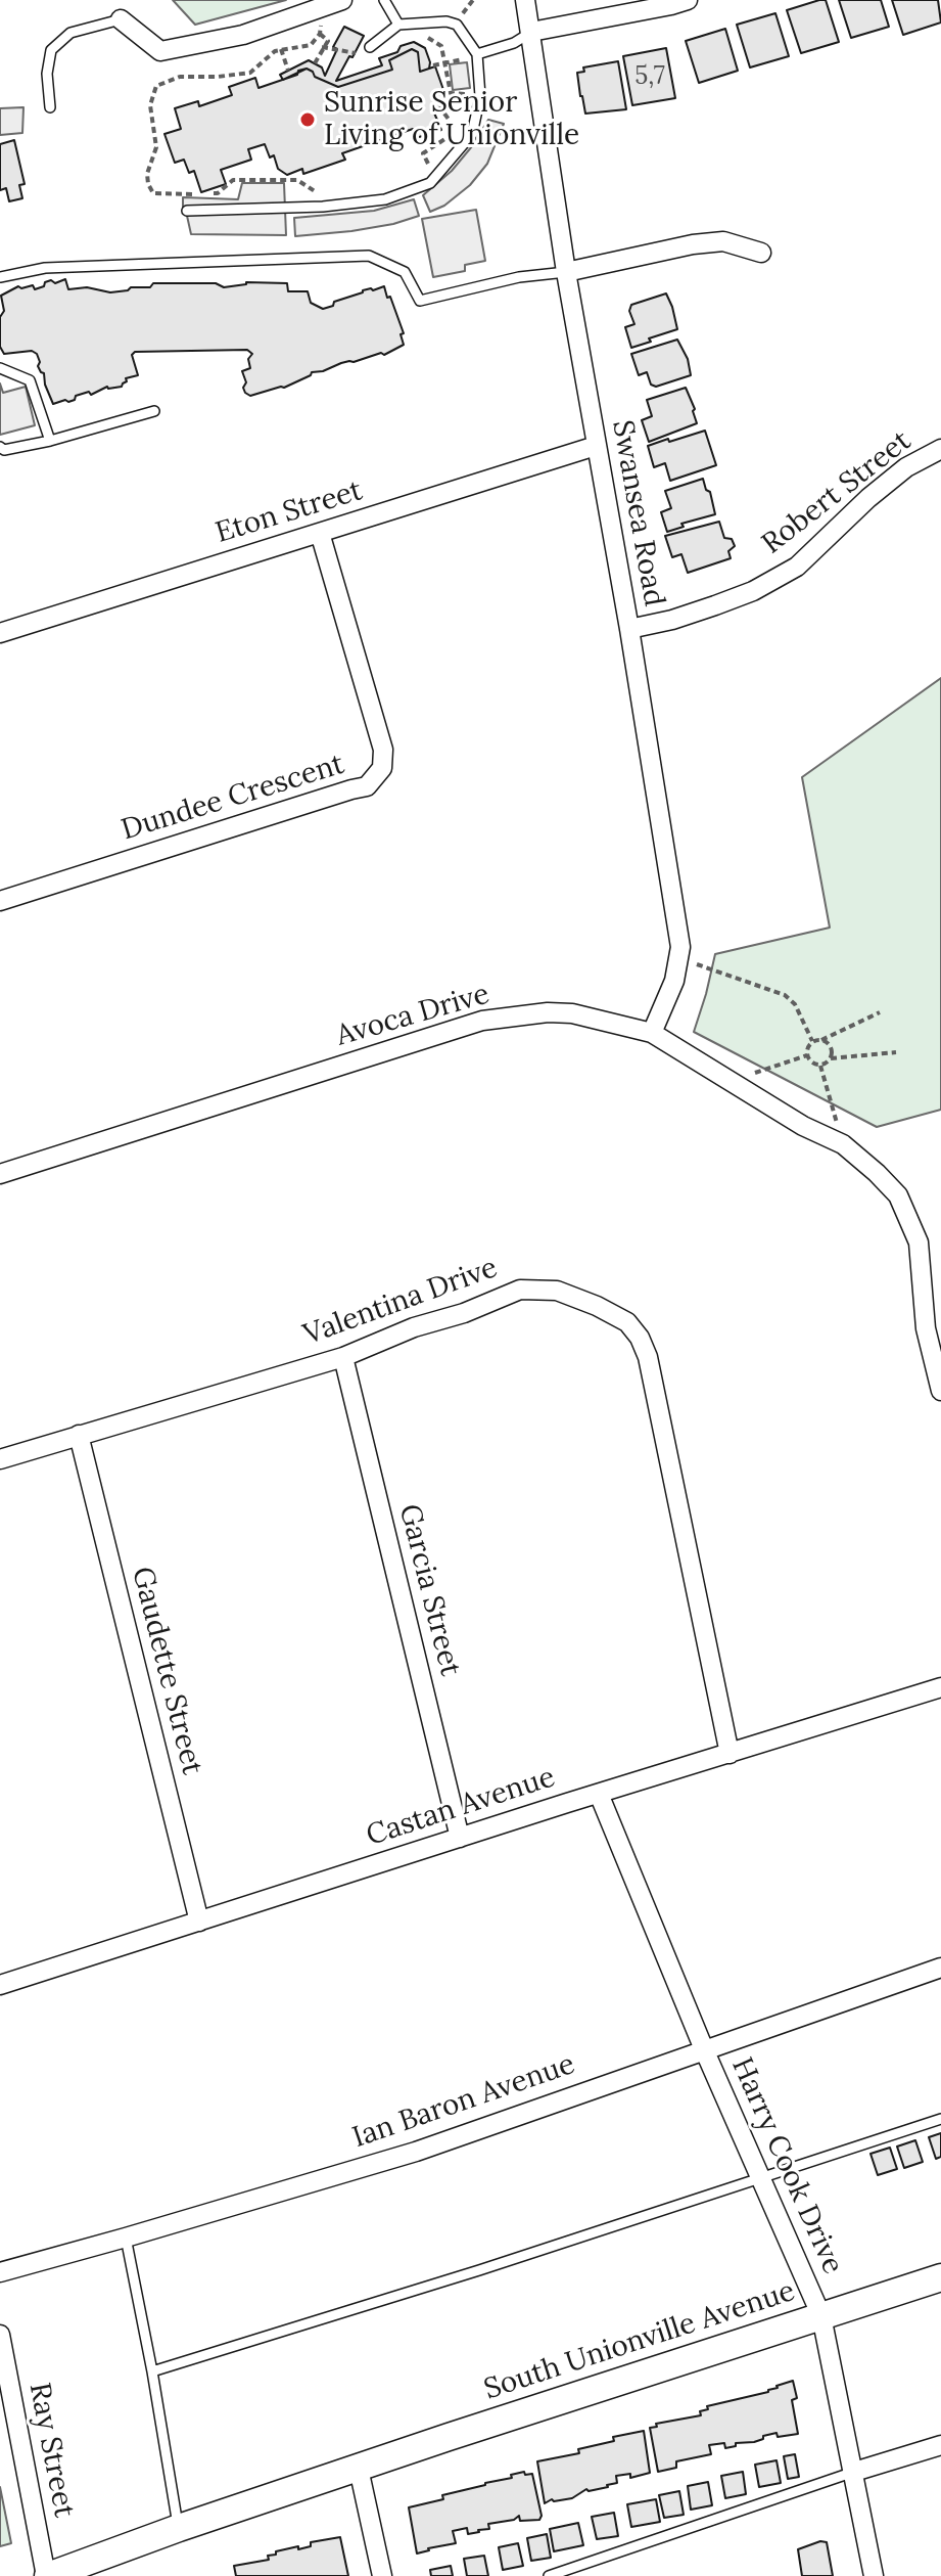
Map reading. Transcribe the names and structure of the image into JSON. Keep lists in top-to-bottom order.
{
  "streets": {
    "street": [
      "Robert Street",
      "Eton Street",
      "Swansea Road",
      "Dundee Crescent",
      "Avoca Drive",
      "Valentina Drive",
      "Garcia Street",
      "Gaudette Street",
      "Castan Avenue",
      "Ian Baron Avenue",
      "Harry Cook Drive",
      "South Unionville Avenue",
      "Ray Street"
    ]
  },
  "crossings": [
    ["Robert Street", "Swansea Road"],
    ["Eton Street", "Swansea Road"],
    ["Eton Street", "Dundee Crescent"],
    ["Swansea Road", "Avoca Drive"],
    ["Valentina Drive", "Garcia Street"],
    ["Valentina Drive", "Gaudette Street"],
    ["Valentina Drive", "Castan Avenue"],
    ["Garcia Street", "Castan Avenue"],
    ["Gaudette Street", "Castan Avenue"],
    ["Castan Avenue", "Harry Cook Drive"],
    ["Ian Baron Avenue", "Harry Cook Drive"],
    ["Harry Cook Drive", "South Unionville Avenue"],
    ["South Unionville Avenue", "Ray Street"]
  ],
  "places": ["Sunrise Senior Living of Unionville"],
  "house_numbers": ["5,7"]
}
